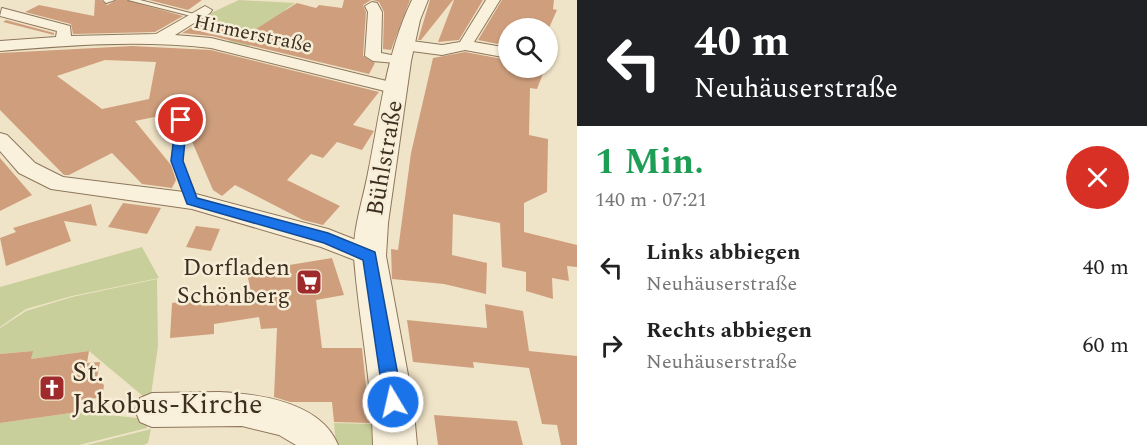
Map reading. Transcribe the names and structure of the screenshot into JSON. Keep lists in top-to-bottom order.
{
  "streets": {
    "street": ["Hirmerstraße", "Bühlstraße"]
  },
  "crossings": [
    ["Hirmerstraße", "Bühlstraße"]
  ],
  "places": {
    "supermarket": ["Dorfladen Schönberg"],
    "church": ["St. Jakobus-Kirche"]
  },
  "page": {
    "turn": ["40 m", "Neuhäuserstraße"],
    "heading": ["1 Min.", "140 m · 07:21"],
    "list": [
      {
        "name": "Links abbiegen",
        "note": "Neuhäuserstraße",
        "value": "40 m"
      },
      {
        "name": "Rechts abbiegen",
        "note": "Neuhäuserstraße",
        "value": "60 m"
      }
    ]
  }
}
